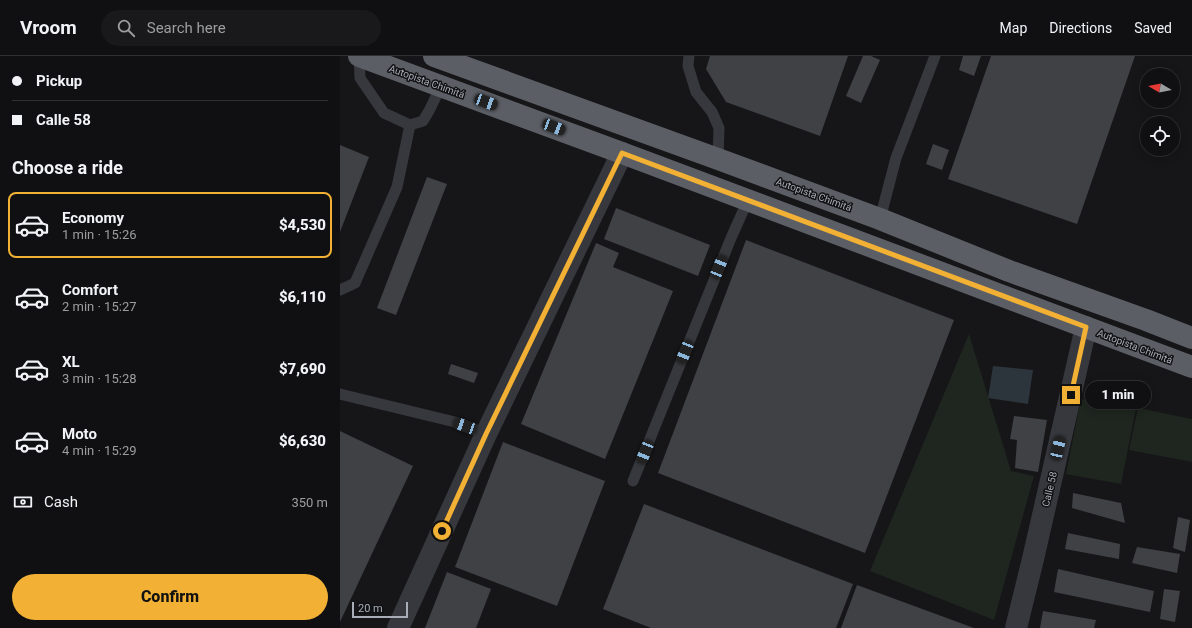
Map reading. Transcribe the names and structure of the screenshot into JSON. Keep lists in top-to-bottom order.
{
  "streets": {
    "highway": ["Autopista Chimitá"],
    "street": ["Calle 58"]
  },
  "crossings": [
    ["Autopista Chimitá", "Calle 58"]
  ],
  "scale_bar": "20 m",
  "north": "left",
  "page": {
    "header": "Vroom",
    "search": "Search here",
    "nav": ["Map", "Directions", "Saved"],
    "banner": ["Pickup", "Calle 58"],
    "heading": "Choose a ride",
    "list": [
      {
        "name": "Economy",
        "note": "1 min · 15:26",
        "value": "$4,530"
      },
      {
        "name": "Comfort",
        "note": "2 min · 15:27",
        "value": "$6,110"
      },
      {
        "name": "XL",
        "note": "3 min · 15:28",
        "value": "$7,690"
      },
      {
        "name": "Moto",
        "note": "4 min · 15:29",
        "value": "$6,630"
      }
    ],
    "bubble": "1 min",
    "pay": ["Cash", "350 m"],
    "buttons": "Confirm",
    "scale": "20 m"
  }
}
